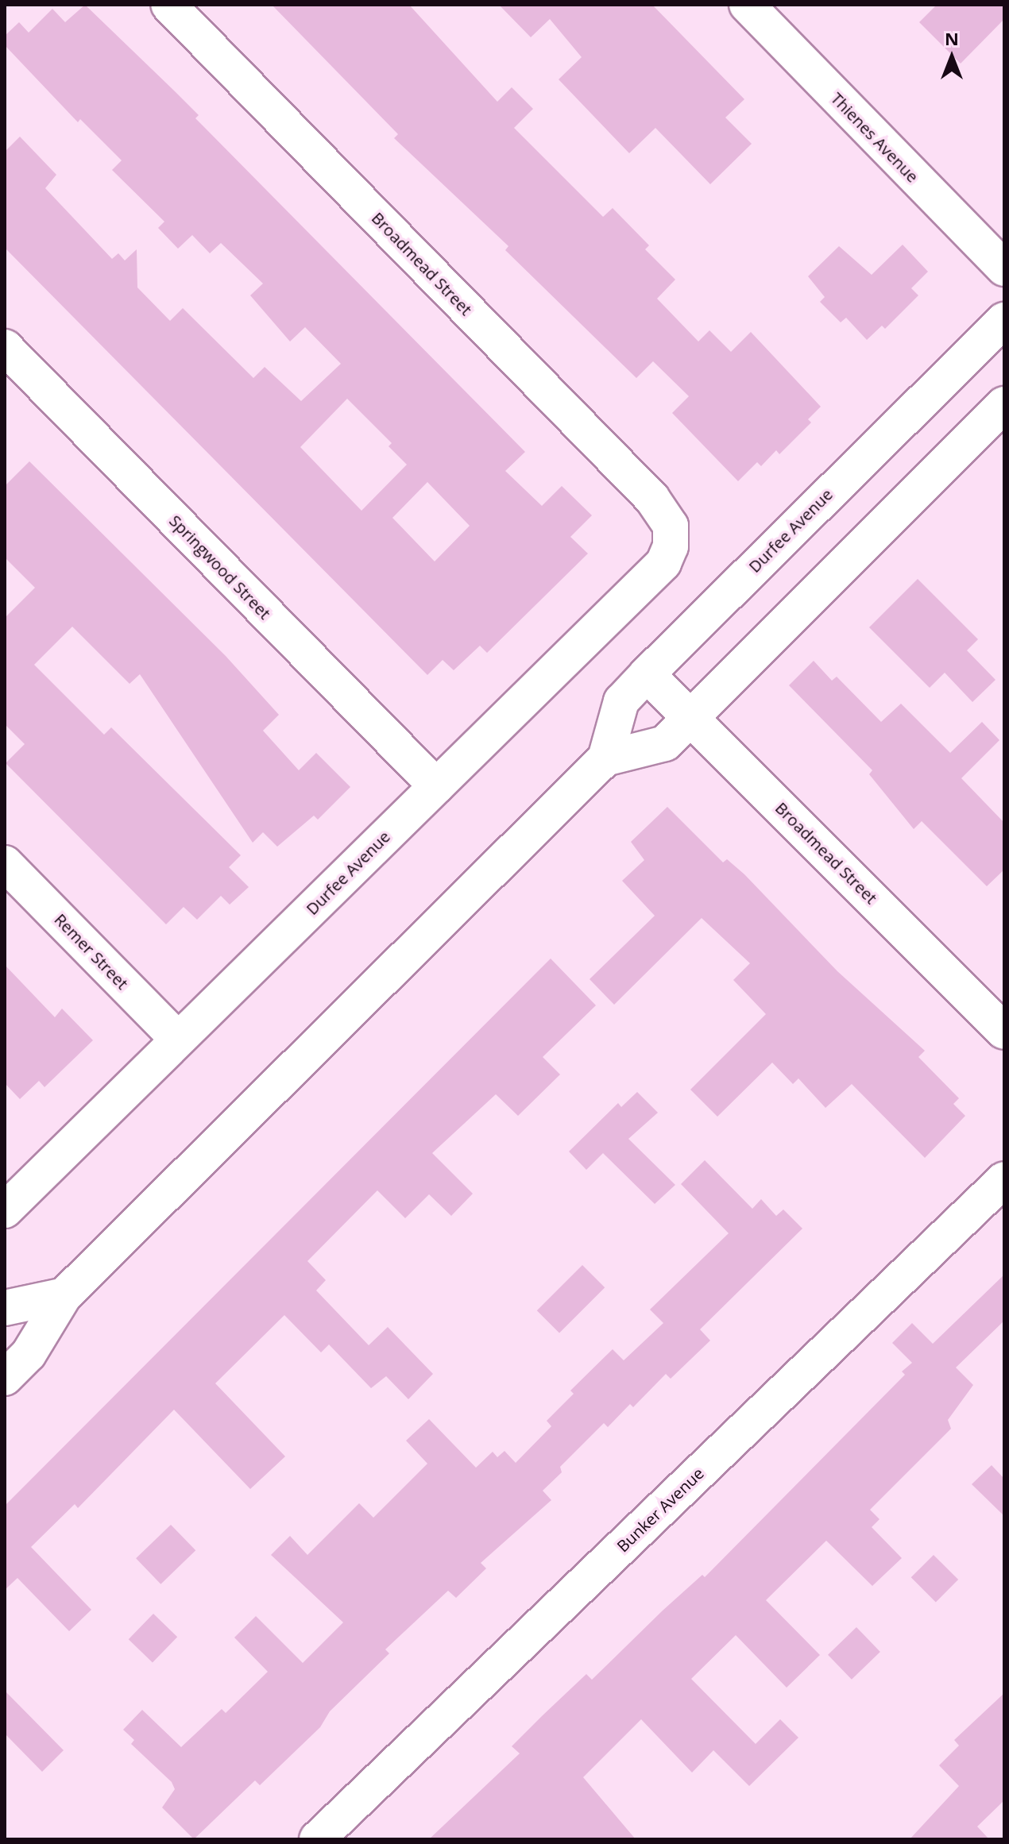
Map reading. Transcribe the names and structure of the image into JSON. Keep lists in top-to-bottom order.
{
  "streets": {
    "street": [
      "Thienes Avenue",
      "Broadmead Street",
      "Durfee Avenue",
      "Springwood Street",
      "Remer Street",
      "Bunker Avenue"
    ]
  },
  "crossings": [
    ["Broadmead Street", "Durfee Avenue"],
    ["Durfee Avenue", "Springwood Street"],
    ["Durfee Avenue", "Remer Street"]
  ],
  "north": "top"
}
